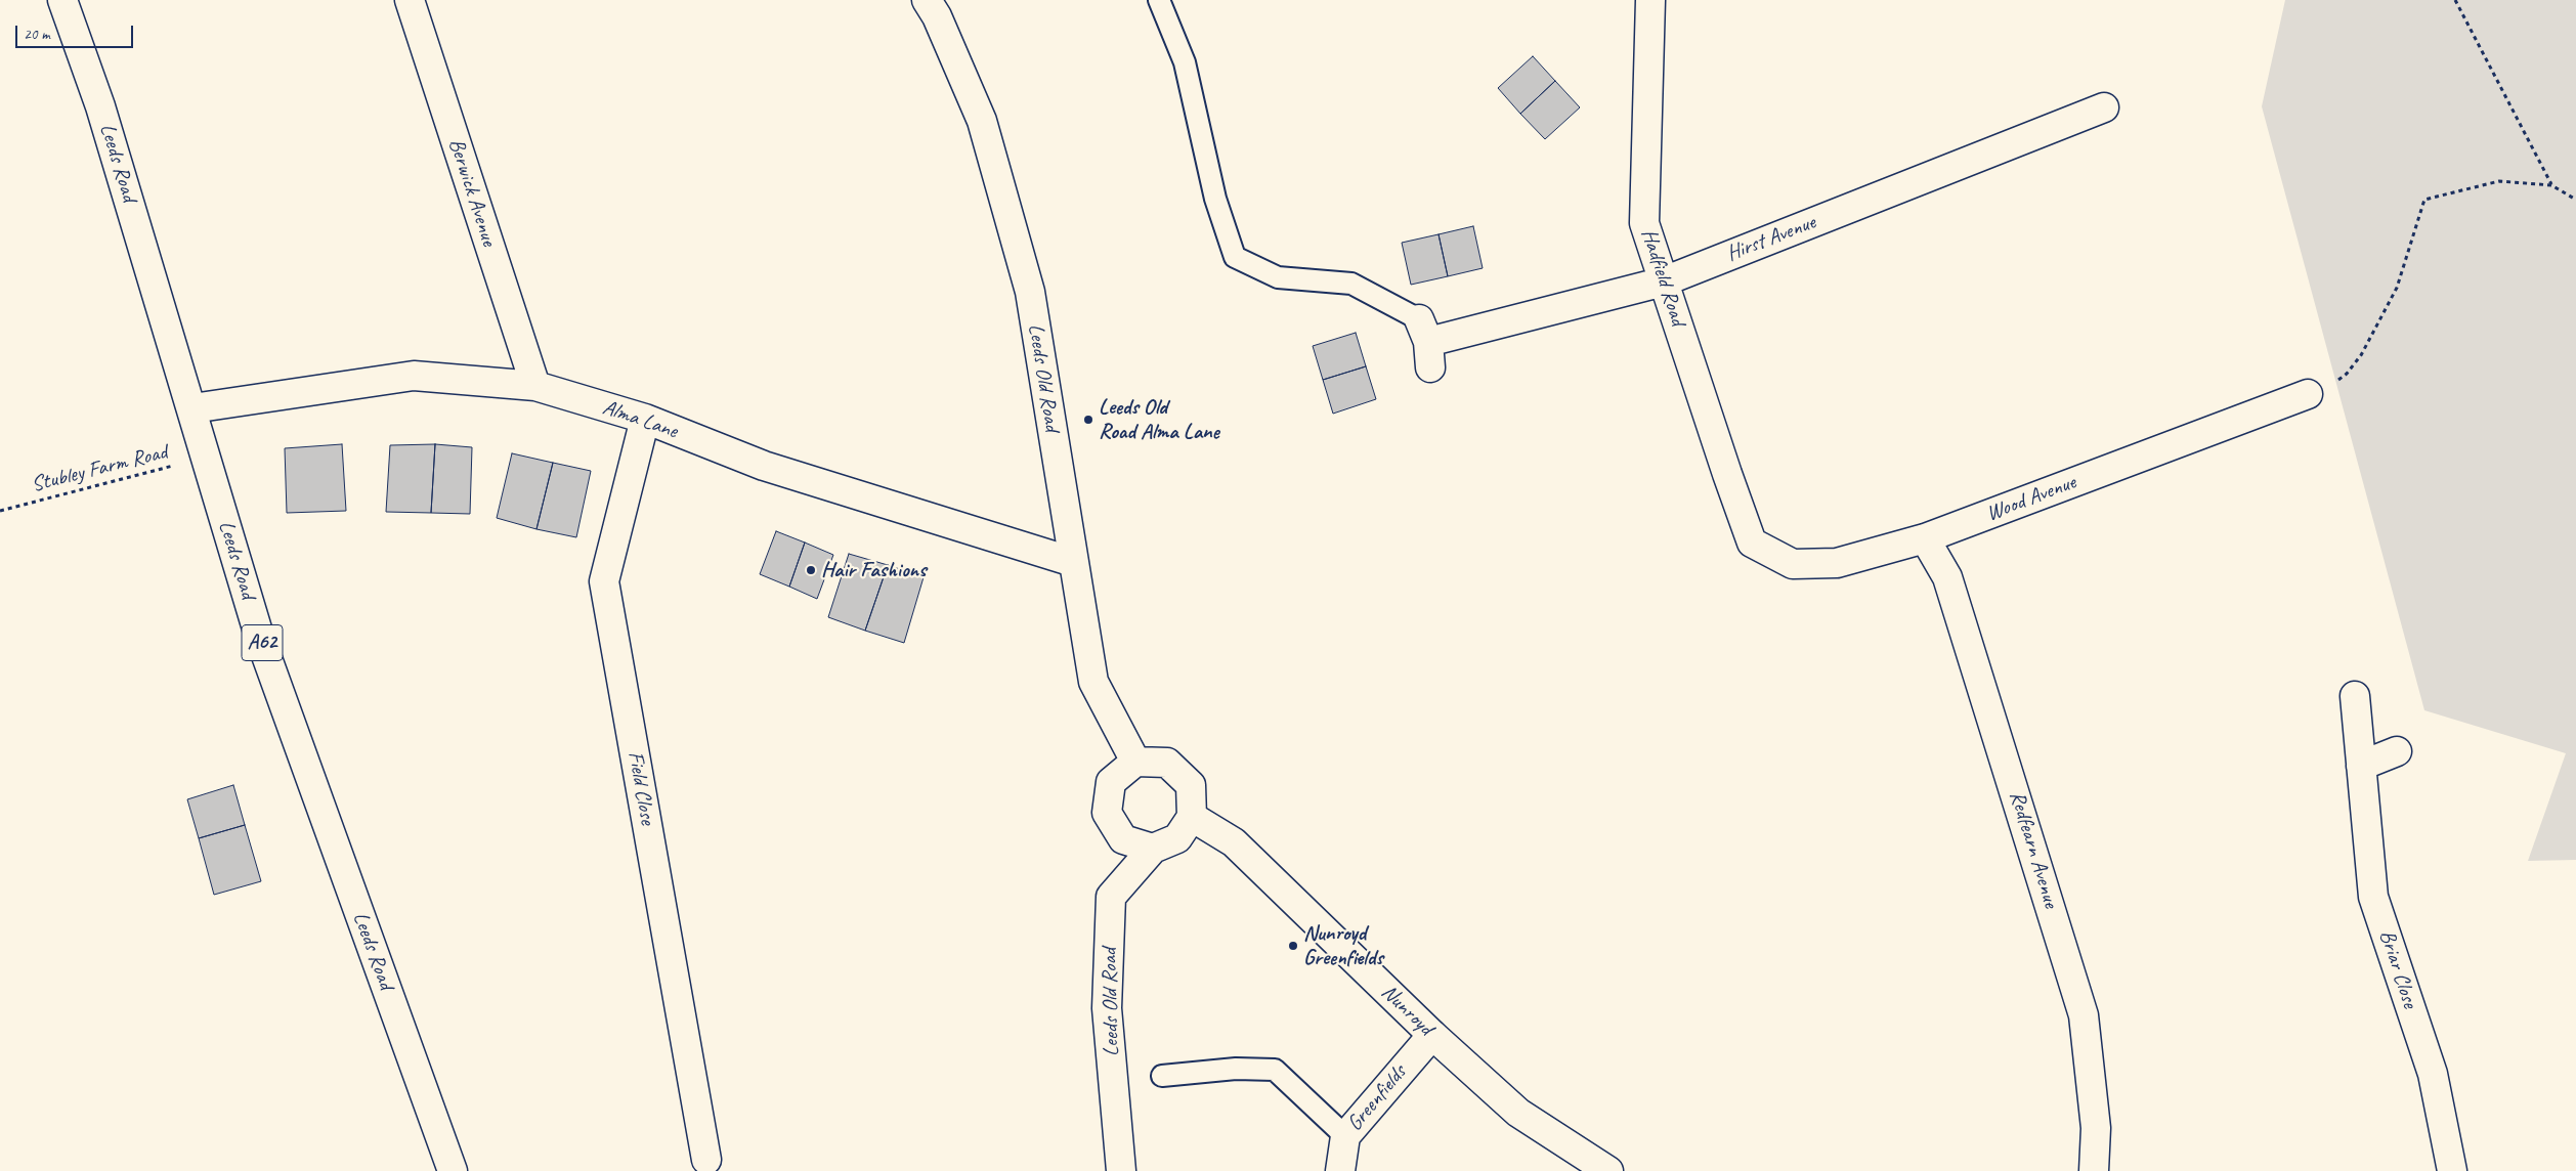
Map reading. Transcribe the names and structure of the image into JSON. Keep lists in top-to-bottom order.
{
  "streets": {
    "street": [
      "Leeds Road",
      "Berwick Avenue",
      "Hirst Avenue",
      "Hadfield Road",
      "Leeds Old Road",
      "Alma Lane",
      "Wood Avenue",
      "A62",
      "Field Close",
      "Redfearn Avenue",
      "Briar Close",
      "Nunroyd",
      "Greenfields"
    ],
    "path": ["Stubley Farm Road"]
  },
  "crossings": [
    ["Leeds Road", "Alma Lane"],
    ["Leeds Road", "Stubley Farm Road"],
    ["Berwick Avenue", "Alma Lane"],
    ["Hirst Avenue", "Hadfield Road"],
    ["Hadfield Road", "Wood Avenue"],
    ["Leeds Old Road", "Alma Lane"],
    ["Leeds Old Road", "Nunroyd"],
    ["Alma Lane", "Field Close"],
    ["Wood Avenue", "Redfearn Avenue"],
    ["Nunroyd", "Greenfields"]
  ],
  "places": ["Leeds Old Road Alma Lane", "Hair Fashions", "Nunroyd Greenfields"],
  "scale_bar": "20 m"
}
